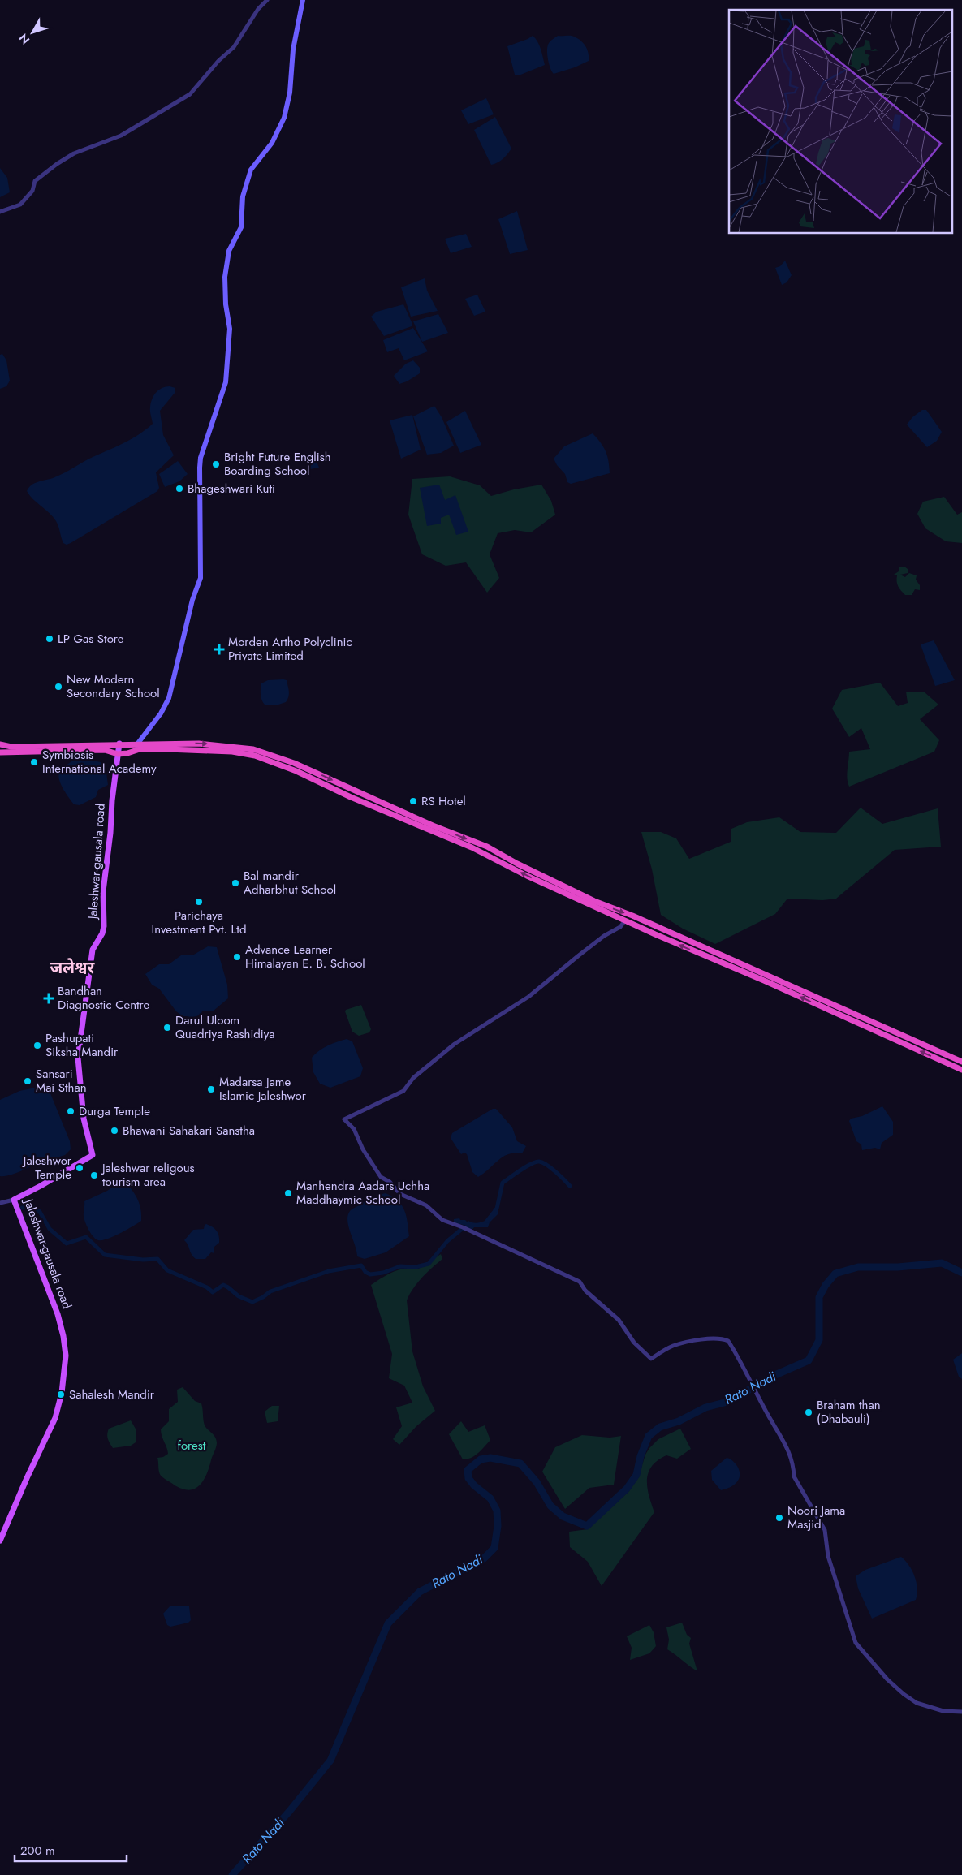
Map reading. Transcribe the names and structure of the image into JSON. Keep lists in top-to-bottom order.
{
  "streets": {
    "main road": ["Jaleshwar-gausala road"]
  },
  "districts": ["जलेश्वर"],
  "water": ["Rato Nadi"],
  "parks": ["forest"],
  "places": {
    "other": [
      "Bright Future English Boarding School",
      "Bhageshwari Kuti",
      "LP Gas Store",
      "New Modern Secondary School",
      "Symbiosis International Academy",
      "RS Hotel",
      "Bal mandir Adharbhut School",
      "Parichaya Investment Pvt. Ltd",
      "Advance Learner Himalayan E. B. School",
      "Darul Uloom Quadriya Rashidiya",
      "Pashupati Siksha Mandir",
      "Sansari Mai Sthan",
      "Madarsa Jame Islamic Jaleshwor",
      "Durga Temple",
      "Bhawani Sahakari Sanstha",
      "Jaleshwor Temple",
      "Jaleshwar religous tourism area",
      "Manhendra Aadars Uchha Maddhaymic School",
      "Sahalesh Mandir",
      "Braham than (Dhabauli)",
      "Noori Jama Masjid"
    ],
    "health": ["Morden Artho Polyclinic Private Limited", "Bandhan Diagnostic Centre"]
  },
  "scale_bar": "200 m",
  "north": "bottom left"
}
